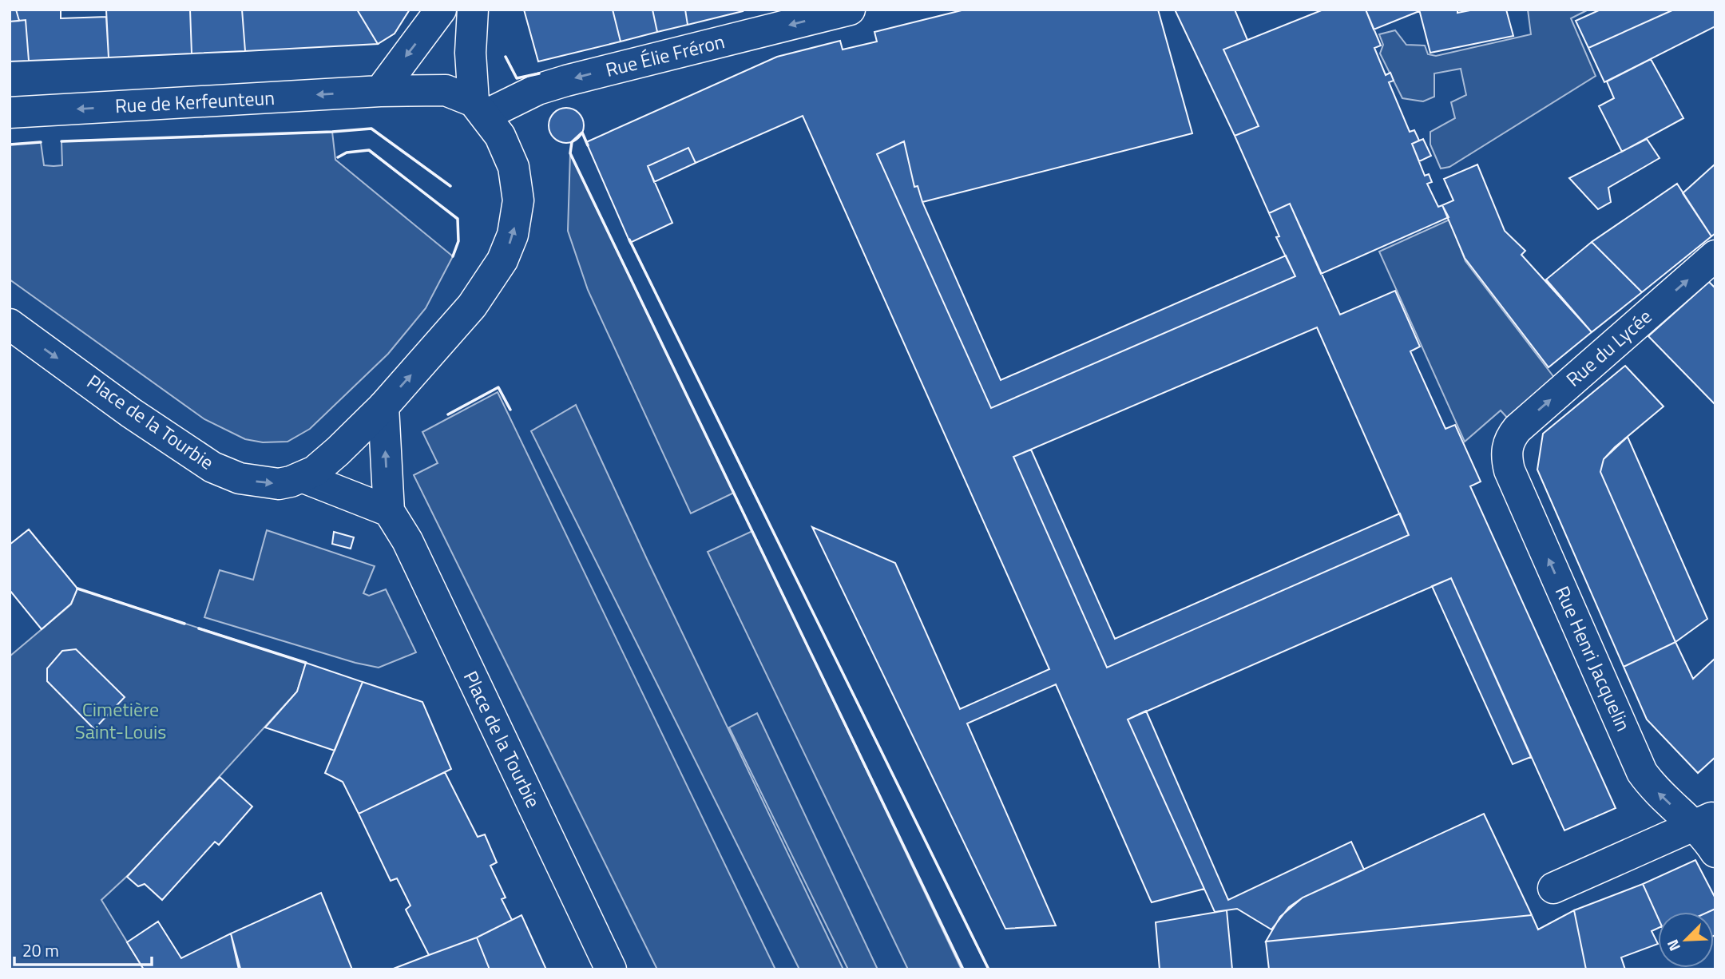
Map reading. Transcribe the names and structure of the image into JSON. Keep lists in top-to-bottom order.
{
  "streets": {
    "street": [
      "Rue Élie Fréron",
      "Rue de Kerfeunteun",
      "Rue du Lycée",
      "Place de la Tourbie",
      "Rue Henri Jacquelin"
    ]
  },
  "crossings": [
    ["Rue Élie Fréron", "Place de la Tourbie"],
    ["Rue du Lycée", "Rue Henri Jacquelin"]
  ],
  "one_way": [
    "Rue Élie Fréron",
    "Rue de Kerfeunteun",
    "Rue du Lycée",
    "Rue Henri Jacquelin"
  ],
  "parks": ["Cimetière Saint-Louis"],
  "scale_bar": "20 m",
  "north": "bottom left"
}
